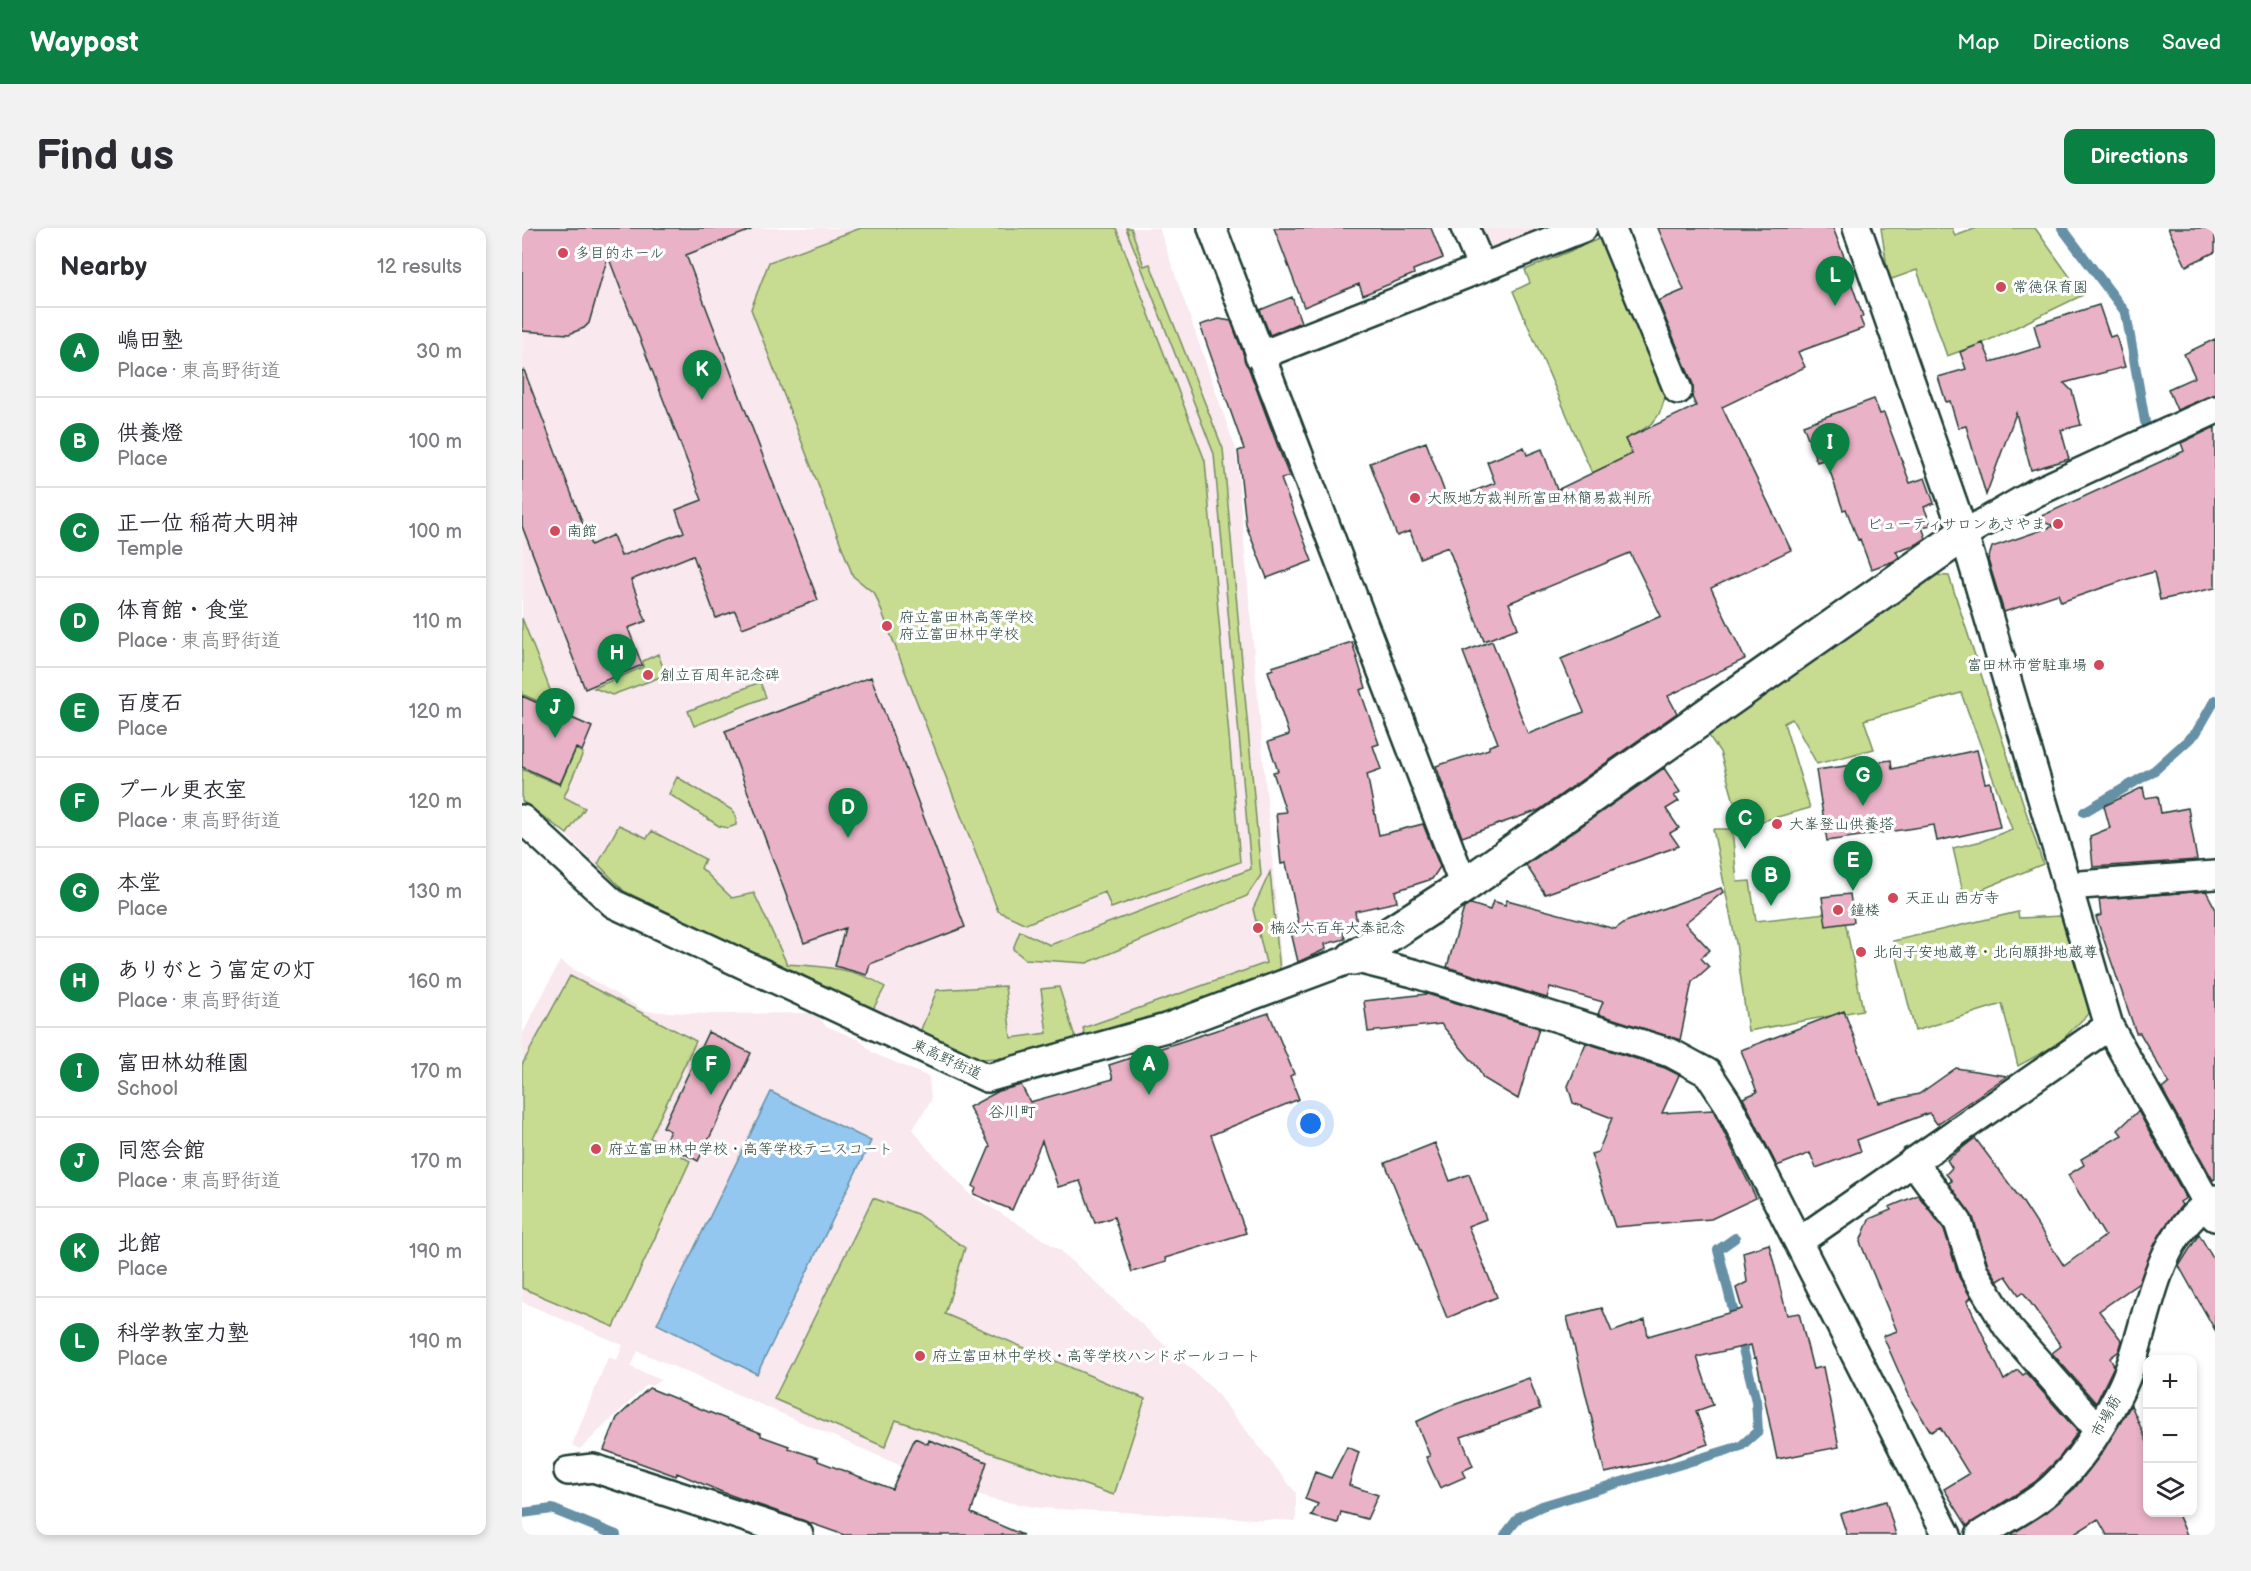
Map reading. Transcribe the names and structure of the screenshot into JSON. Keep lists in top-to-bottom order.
{
  "streets": {
    "street": ["東高野街道", "市場筋"]
  },
  "districts": ["谷川町"],
  "places": [
    "多目的ホール",
    "常徳保育園",
    "大阪地方裁判所富田林簡易裁判所",
    "ビューティサロンあさやま",
    "南館",
    "府立富田林高等学校 府立富田林中学校",
    "富田林市営駐車場",
    "創立百周年記念碑",
    "大峯登山供養塔",
    "天正山 西方寺",
    "鐘楼",
    "楠公六百年大奉記念",
    "北向子安地蔵尊・北向願掛地蔵尊",
    "府立富田林中学校・高等学校テニスコート",
    "府立富田林中学校・高等学校ハンドボールコート"
  ],
  "page": {
    "header": "Waypost",
    "nav": ["Map", "Directions", "Saved"],
    "buttons": "Directions",
    "title": "Find us",
    "heading": ["Nearby", "12 results"],
    "pins": [
      "L",
      "K",
      "I",
      "H",
      "J",
      "G",
      "D",
      "C",
      "E",
      "B",
      "A",
      "F"
    ],
    "list": [
      {
        "mark": "A",
        "name": "嶋田塾",
        "note": "Place · 東高野街道",
        "value": "30 m"
      },
      {
        "mark": "B",
        "name": "供養燈",
        "note": "Place",
        "value": "100 m"
      },
      {
        "mark": "C",
        "name": "正一位 稲荷大明神",
        "note": "Temple",
        "value": "100 m"
      },
      {
        "mark": "D",
        "name": "体育館・食堂",
        "note": "Place · 東高野街道",
        "value": "110 m"
      },
      {
        "mark": "E",
        "name": "百度石",
        "note": "Place",
        "value": "120 m"
      },
      {
        "mark": "F",
        "name": "プール更衣室",
        "note": "Place · 東高野街道",
        "value": "120 m"
      },
      {
        "mark": "G",
        "name": "本堂",
        "note": "Place",
        "value": "130 m"
      },
      {
        "mark": "H",
        "name": "ありがとう富定の灯",
        "note": "Place · 東高野街道",
        "value": "160 m"
      },
      {
        "mark": "I",
        "name": "富田林幼稚園",
        "note": "School",
        "value": "170 m"
      },
      {
        "mark": "J",
        "name": "同窓会館",
        "note": "Place · 東高野街道",
        "value": "170 m"
      },
      {
        "mark": "K",
        "name": "北館",
        "note": "Place",
        "value": "190 m"
      },
      {
        "mark": "L",
        "name": "科学教室力塾",
        "note": "Place",
        "value": "190 m"
      }
    ],
    "map_buttons": ["+", "−"]
  }
}
